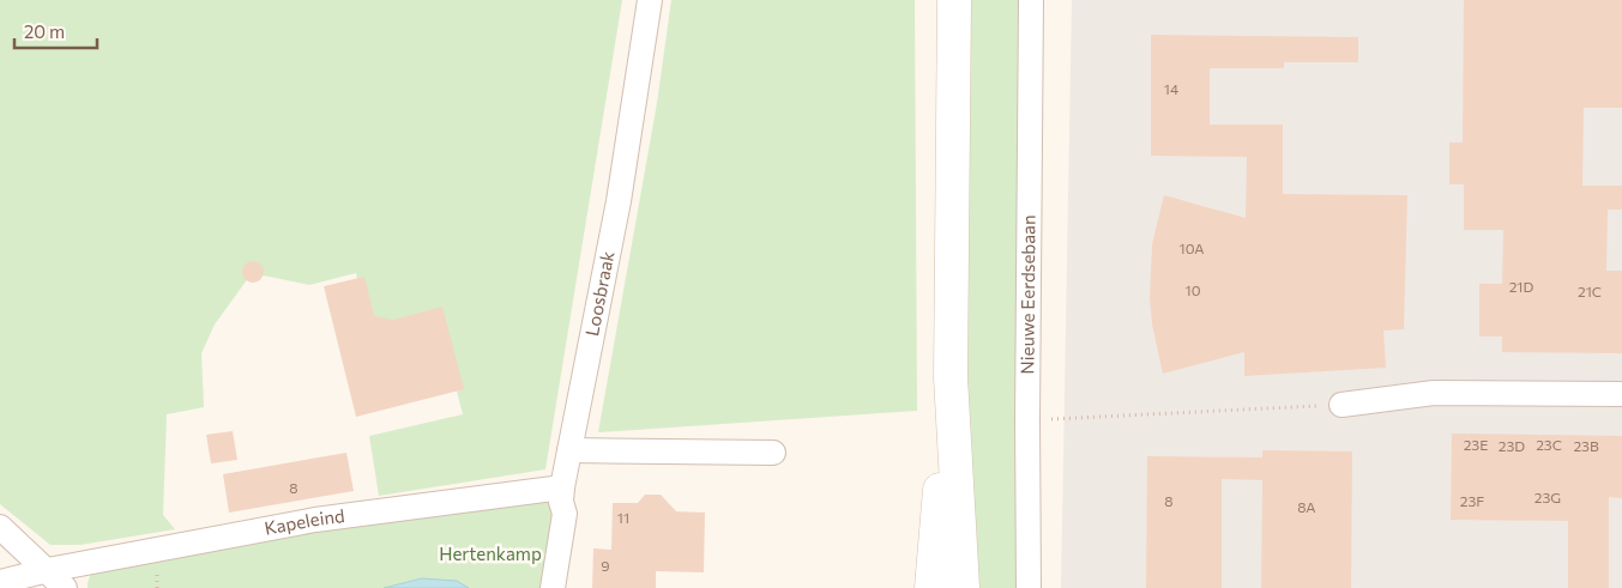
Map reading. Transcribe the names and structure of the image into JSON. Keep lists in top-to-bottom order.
{
  "streets": {
    "street": ["Loosbraak", "Nieuwe Eerdsebaan", "Kapeleind"]
  },
  "crossings": [
    ["Loosbraak", "Kapeleind"]
  ],
  "parks": ["Hertenkamp"],
  "house_numbers": [
    "14",
    "10A",
    "21D",
    "10",
    "21C",
    "23E",
    "23C",
    "23D",
    "23B",
    "8",
    "23G",
    "8",
    "23F",
    "8A",
    "11",
    "9"
  ],
  "scale_bar": "20 m"
}
